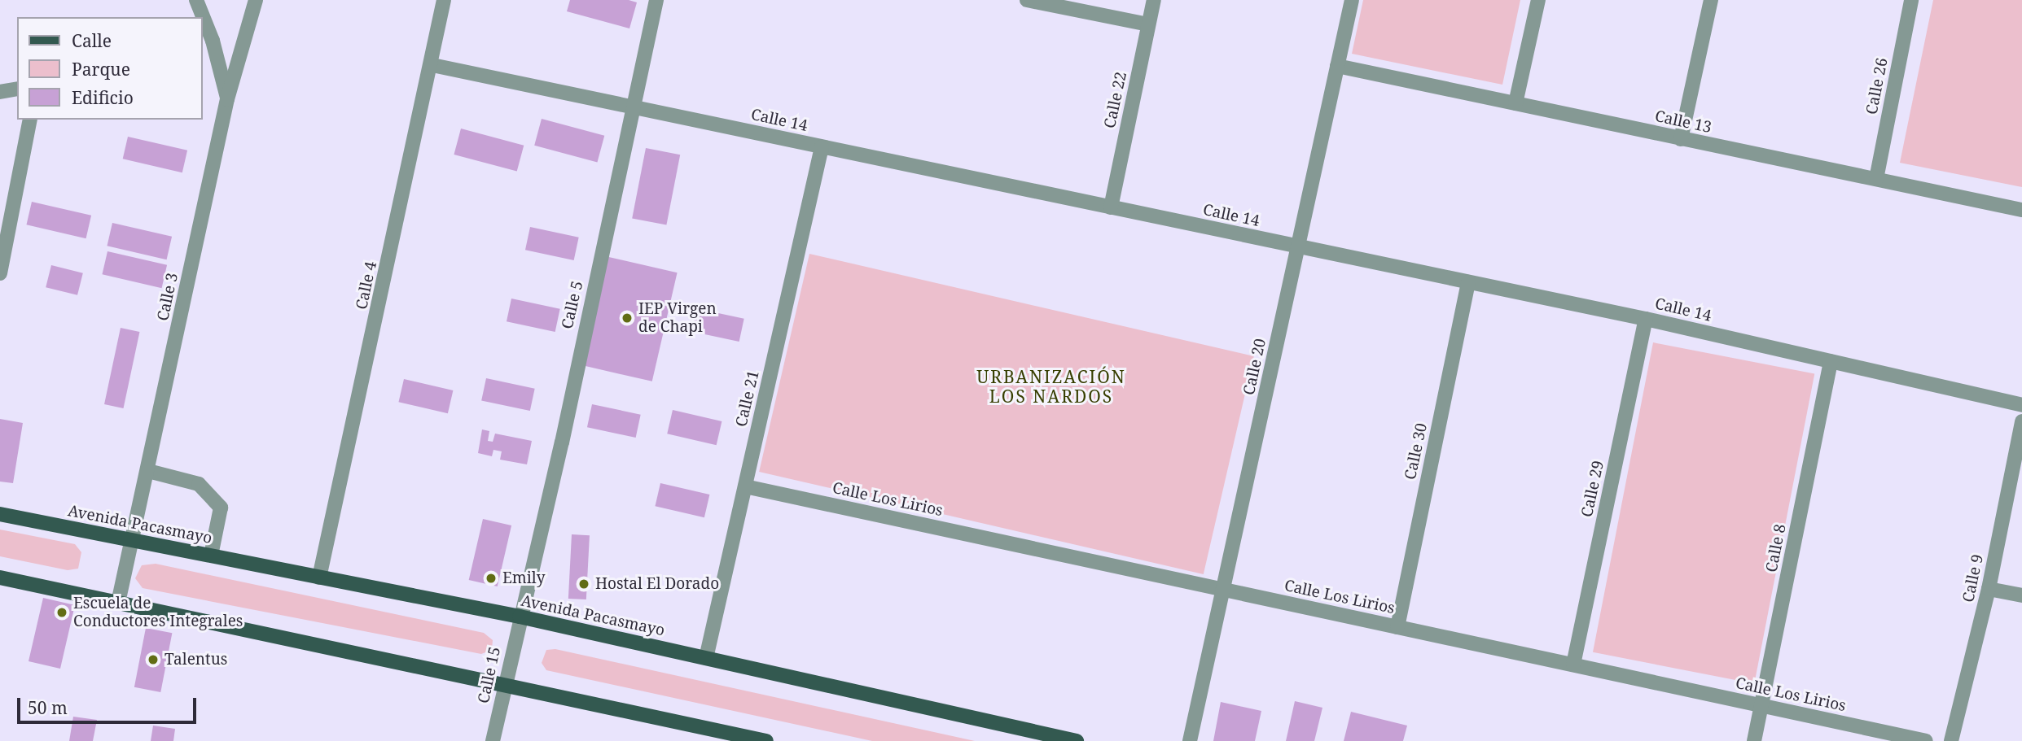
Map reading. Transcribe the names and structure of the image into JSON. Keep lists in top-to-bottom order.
{
  "streets": {
    "main road": ["Avenida Pacasmayo"],
    "street": [
      "Calle 26",
      "Calle 22",
      "Calle 14",
      "Calle 13",
      "Calle 4",
      "Calle 3",
      "Calle 5",
      "Calle 20",
      "Calle 21",
      "Calle 30",
      "Calle 29",
      "Calle Los Lirios",
      "Calle 8",
      "Calle 9",
      "Calle 15"
    ]
  },
  "crossings": [
    ["Calle 26", "Calle 13"],
    ["Calle 22", "Calle 14"],
    ["Calle 14", "Calle 4"],
    ["Calle 14", "Calle 5"],
    ["Calle 14", "Calle 20"],
    ["Calle 14", "Calle 21"],
    ["Calle 14", "Calle 30"],
    ["Calle 14", "Calle 29"],
    ["Calle 14", "Calle 8"],
    ["Calle 13", "Calle 20"],
    ["Calle 4", "Avenida Pacasmayo"],
    ["Calle 3", "Avenida Pacasmayo"],
    ["Calle 5", "Avenida Pacasmayo"],
    ["Calle 5", "Calle 15"],
    ["Calle 20", "Calle Los Lirios"],
    ["Calle 21", "Calle Los Lirios"],
    ["Calle 21", "Avenida Pacasmayo"],
    ["Calle 30", "Calle Los Lirios"],
    ["Calle 29", "Calle Los Lirios"],
    ["Calle Los Lirios", "Calle 8"],
    ["Avenida Pacasmayo", "Calle 15"]
  ],
  "districts": ["URBANIZACIÓN LOS NARDOS"],
  "places": [
    "IEP Virgen de Chapi",
    "Emily",
    "Hostal El Dorado",
    "Escuela de Conductores Integrales",
    "Talentus"
  ],
  "legend": ["Calle", "Parque", "Edificio"],
  "scale_bar": "50 m"
}
